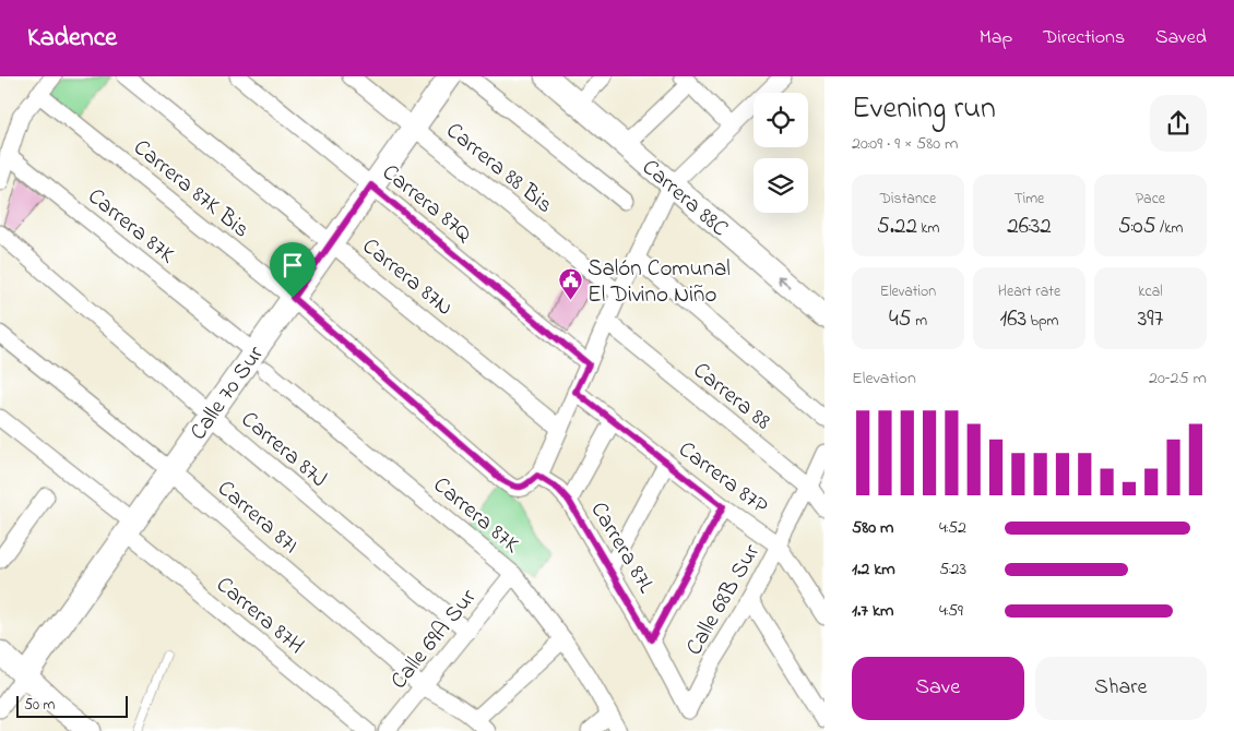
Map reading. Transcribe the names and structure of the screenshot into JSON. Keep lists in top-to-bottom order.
{
  "streets": {
    "street": [
      "Carrera 88 Bis",
      "Carrera 87K Bis",
      "Carrera 88C",
      "Carrera 87Q",
      "Carrera 87K",
      "Carrera 87N",
      "Calle 70 Sur",
      "Carrera 88",
      "Carrera 87J",
      "Carrera 87P",
      "Carrera 87I",
      "Carrera 87L",
      "Calle 68B Sur",
      "Carrera 87H",
      "Calle 69A Sur"
    ]
  },
  "crossings": [
    ["Carrera 88 Bis", "Calle 70 Sur"],
    ["Carrera 87K Bis", "Calle 70 Sur"],
    ["Carrera 87K Bis", "Carrera 87L"],
    ["Carrera 87Q", "Calle 70 Sur"],
    ["Carrera 87K", "Calle 70 Sur"],
    ["Carrera 87K", "Calle 69A Sur"],
    ["Carrera 87N", "Calle 70 Sur"],
    ["Calle 70 Sur", "Carrera 87J"],
    ["Calle 70 Sur", "Carrera 87I"],
    ["Calle 70 Sur", "Carrera 87H"],
    ["Carrera 88", "Calle 68B Sur"],
    ["Carrera 87J", "Calle 69A Sur"],
    ["Carrera 87P", "Calle 68B Sur"],
    ["Carrera 87I", "Calle 69A Sur"],
    ["Carrera 87L", "Calle 68B Sur"]
  ],
  "places": {
    "public building": ["Salón Comunal El Divino Niño"]
  },
  "scale_bar": "50 m",
  "page": {
    "header": "Kadence",
    "nav": ["Map", "Directions", "Saved"],
    "heading": ["Evening run", "20:09 · 9 × 580 m"],
    "stats": [
      ["Distance", "5.22 km"],
      ["Time", "26:32"],
      ["Pace", "5:05 /km"],
      ["Elevation", "45 m"],
      ["Heart rate", "163 bpm"],
      ["kcal", "397"]
    ],
    "chart": ["Elevation", "20–25 m"],
    "list": [
      {
        "name": "580 m",
        "note": "4:52"
      },
      {
        "name": "1.2 km",
        "note": "5:23"
      },
      {
        "name": "1.7 km",
        "note": "4:59"
      }
    ],
    "buttons": ["Save", "Share"],
    "scale": "50 m"
  }
}
